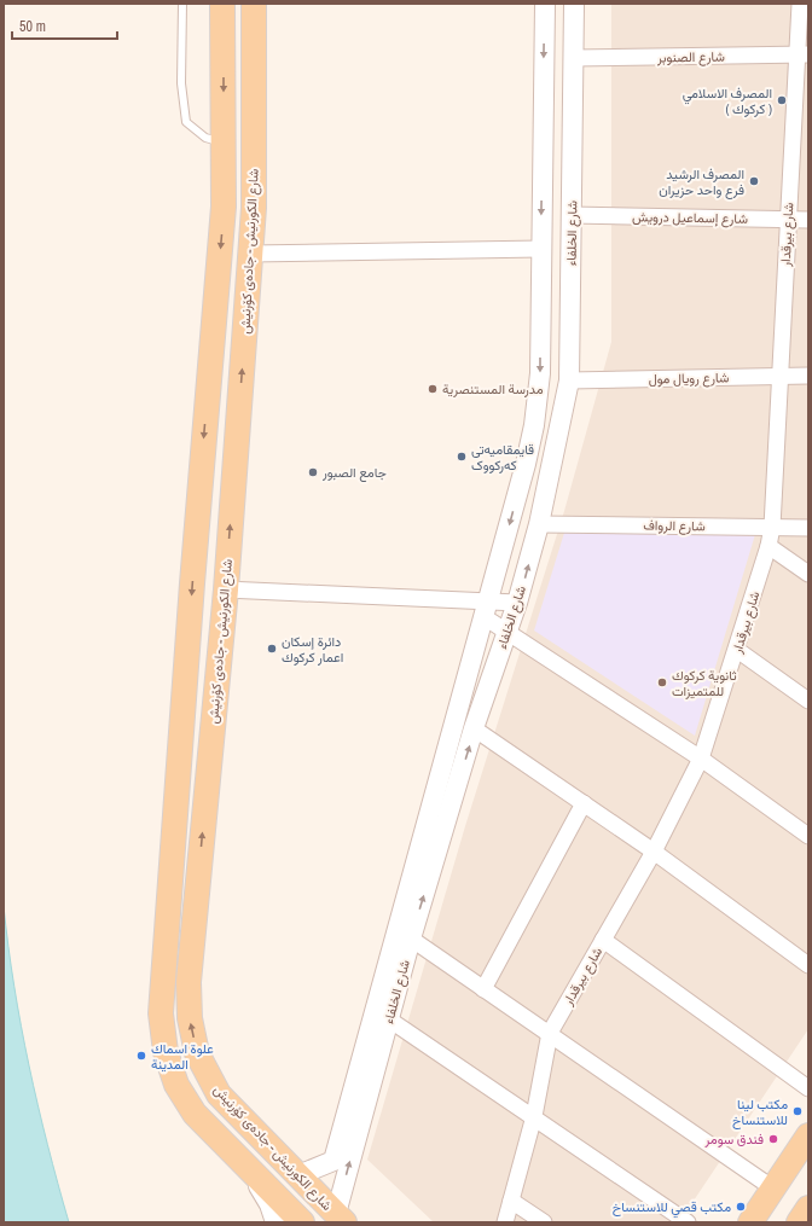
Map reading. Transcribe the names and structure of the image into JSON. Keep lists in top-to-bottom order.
{
  "streets": {
    "main road": ["شارع الكورنيش - جادەی کۆرنیش"],
    "street": [
      "شارع الصنوبر",
      "شارع إسماعيل درويش",
      "شارع الخلفاء",
      "شارع بيرقدار",
      "شارع رويال مول",
      "شارع الرواف"
    ]
  },
  "crossings": [
    ["شارع الصنوبر", "شارع الخلفاء"],
    ["شارع الصنوبر", "شارع بيرقدار"],
    ["شارع إسماعيل درويش", "شارع الخلفاء"],
    ["شارع إسماعيل درويش", "شارع بيرقدار"],
    ["شارع الخلفاء", "شارع الكورنيش - جادەی کۆرنیش"],
    ["شارع الخلفاء", "شارع رويال مول"],
    ["شارع الخلفاء", "شارع الرواف"],
    ["شارع بيرقدار", "شارع رويال مول"],
    ["شارع بيرقدار", "شارع الرواف"]
  ],
  "places": [
    "المصرف الاسلامي ( كركوك )",
    "المصرف الرشید فرع واحد حزیران",
    "مدرسة المستنصرية",
    "قایمقامیەتی کەرکووک",
    "جامع الصبور",
    "دائرة إسكان اعمار كركوك",
    "ثانوية كركوك للمتميزات",
    "علوة اسماك المدينة",
    "مكتب لينا للاستنساخ",
    "فندق سومر",
    "مكتب قصي للاستنساخ"
  ],
  "scale_bar": "50 m"
}
